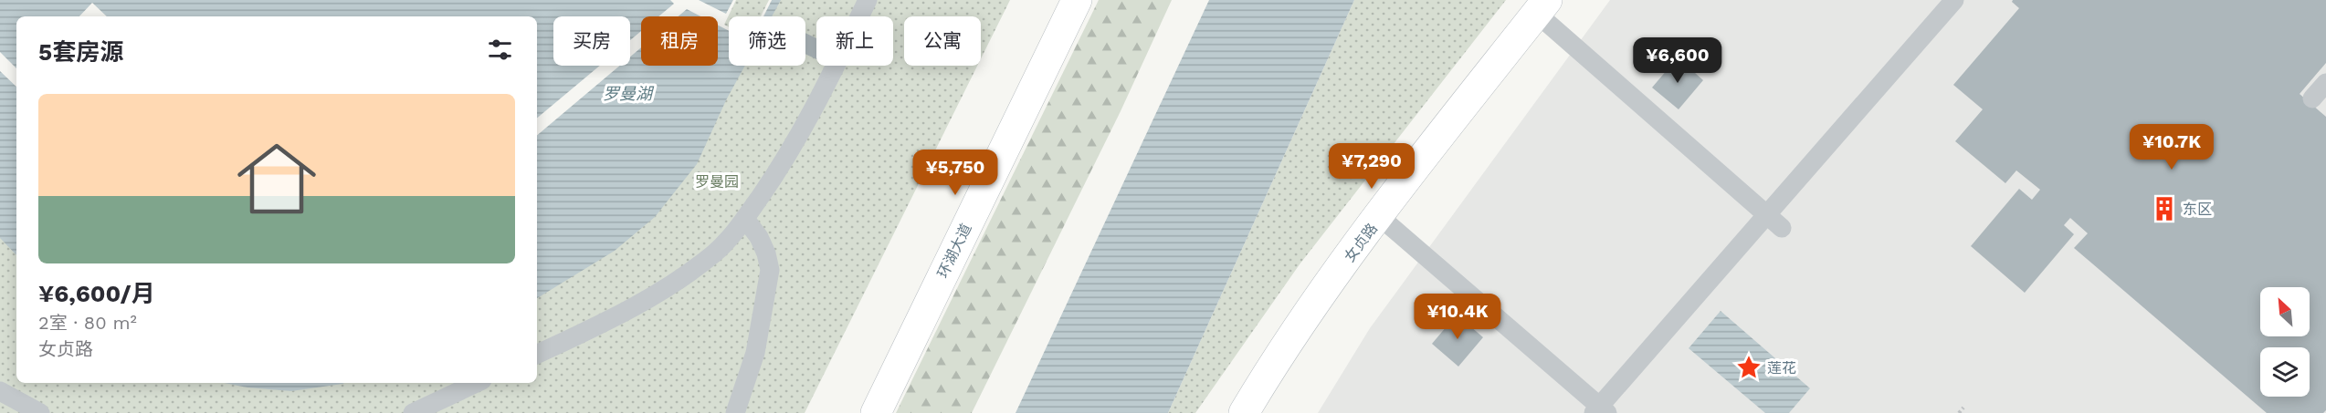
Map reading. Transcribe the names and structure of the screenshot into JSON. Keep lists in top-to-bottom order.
{
  "streets": {
    "street": ["女贞路", "环湖大道"]
  },
  "water": ["罗曼湖"],
  "parks": ["罗曼园"],
  "places": {
    "building": ["东区"],
    "place": ["莲花"]
  },
  "north": "top left",
  "page": {
    "chip": [
      "买房",
      "租房",
      "筛选",
      "新上",
      "公寓"
    ],
    "heading": "5套房源",
    "price": [
      "¥6,600",
      "¥10.7K",
      "¥7,290",
      "¥5,750",
      "¥10.4K"
    ],
    "list": [
      {
        "name": "¥6,600/月",
        "note": "2室 · 80 m² · 女贞路"
      }
    ]
  }
}
